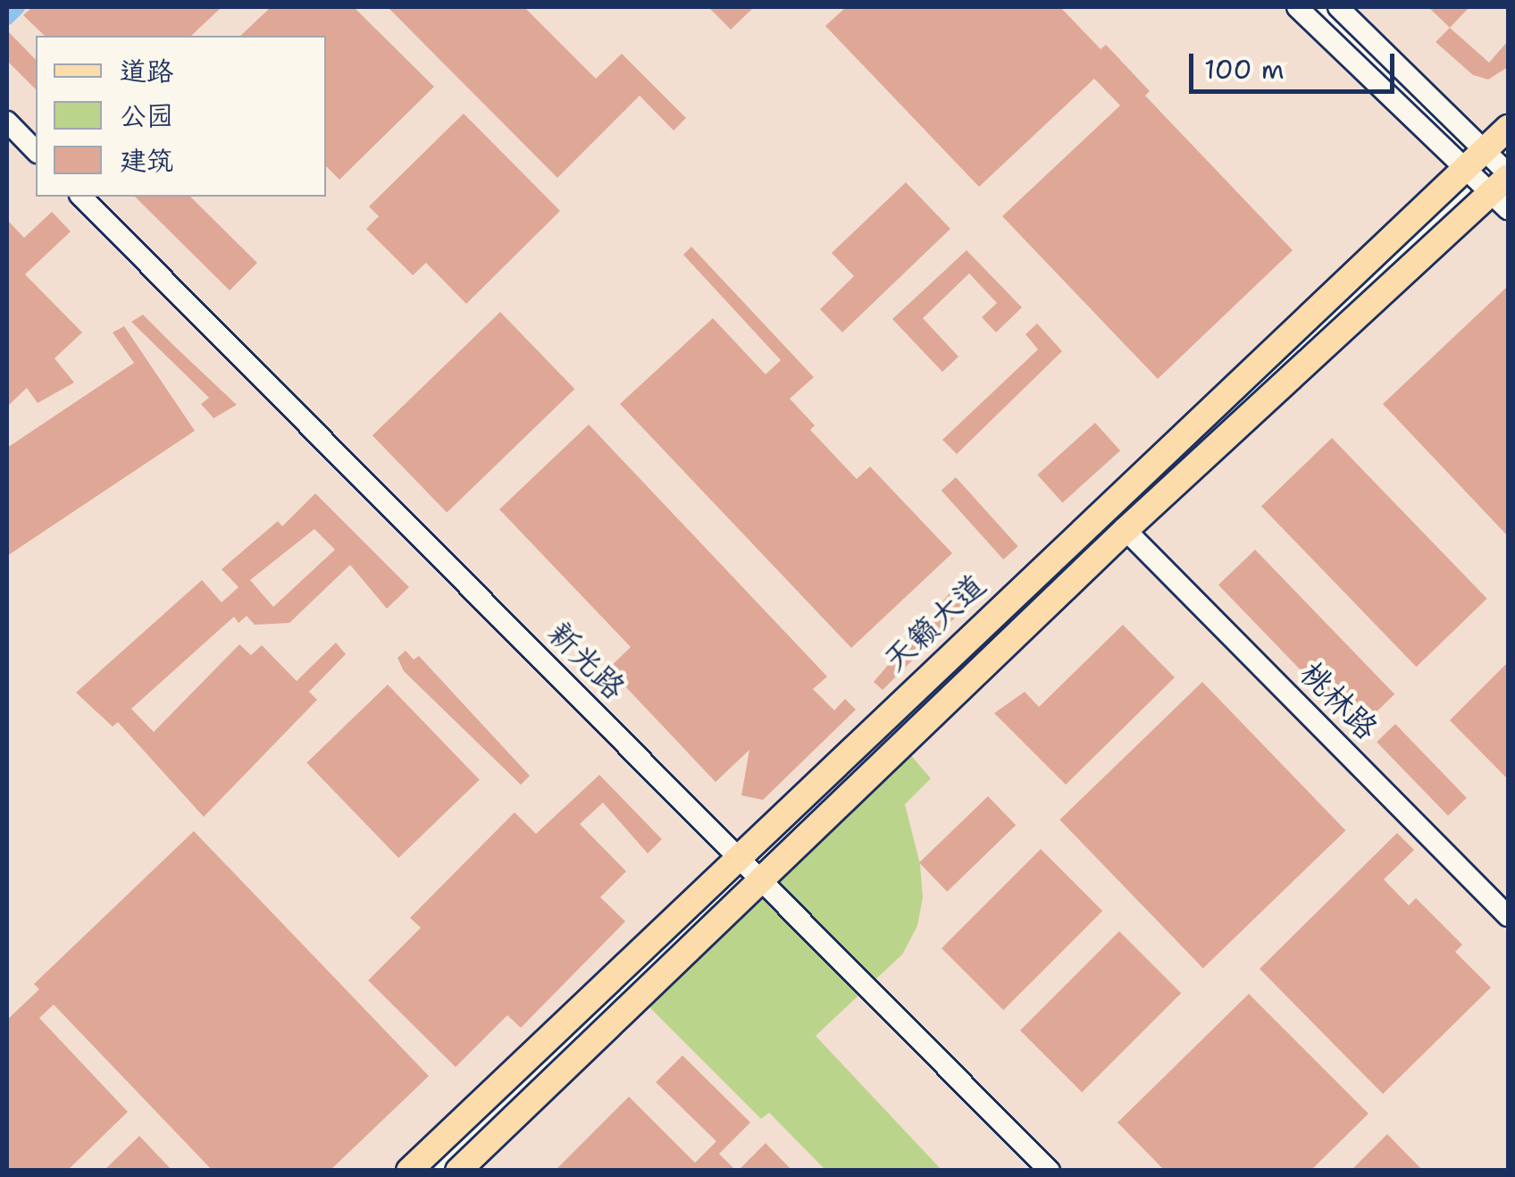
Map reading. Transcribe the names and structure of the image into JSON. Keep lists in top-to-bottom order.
{
  "streets": {
    "main road": ["天籁大道"],
    "street": ["新光路", "桃林路"]
  },
  "crossings": [
    ["天籁大道", "新光路"],
    ["天籁大道", "桃林路"]
  ],
  "legend": ["道路", "公园", "建筑"],
  "scale_bar": "100 m"
}
